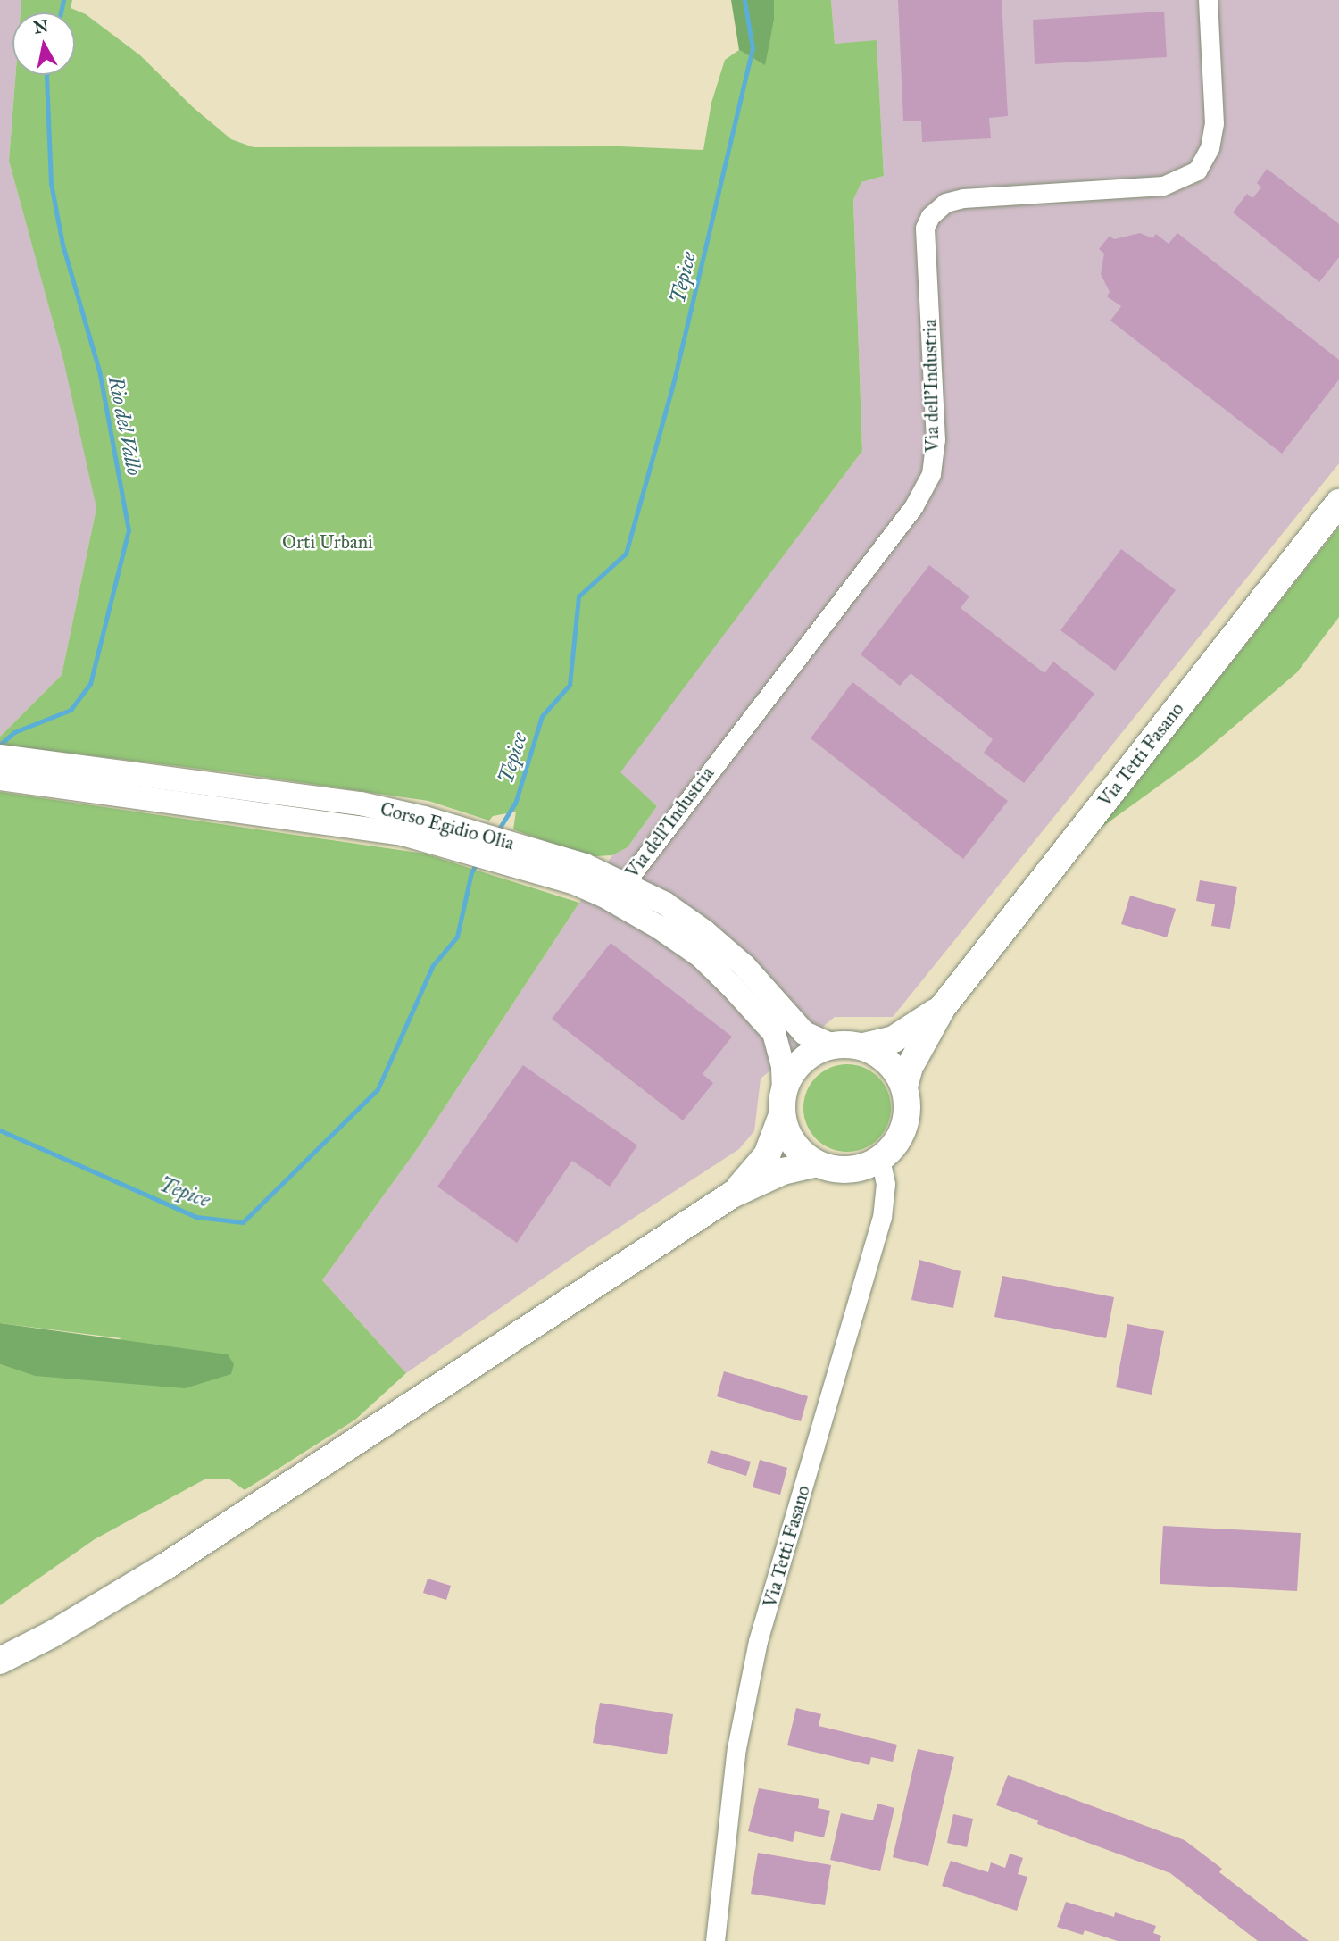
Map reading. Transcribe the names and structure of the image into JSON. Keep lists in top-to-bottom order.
{
  "streets": {
    "main road": ["Via Tetti Fasano"],
    "street": ["Via dell'Industria", "Corso Egidio Olia"]
  },
  "crossings": [
    ["Via dell'Industria", "Corso Egidio Olia"],
    ["Via Tetti Fasano", "Corso Egidio Olia"]
  ],
  "water": ["Tepice", "Rio del Vallo"],
  "parks": ["Orti Urbani"],
  "north": "top"
}
